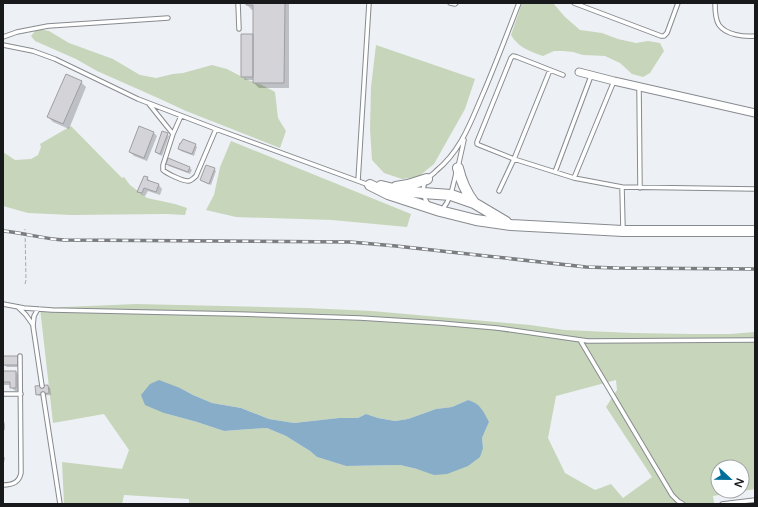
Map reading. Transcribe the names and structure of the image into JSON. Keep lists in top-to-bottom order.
{
  "north": "right"
}
